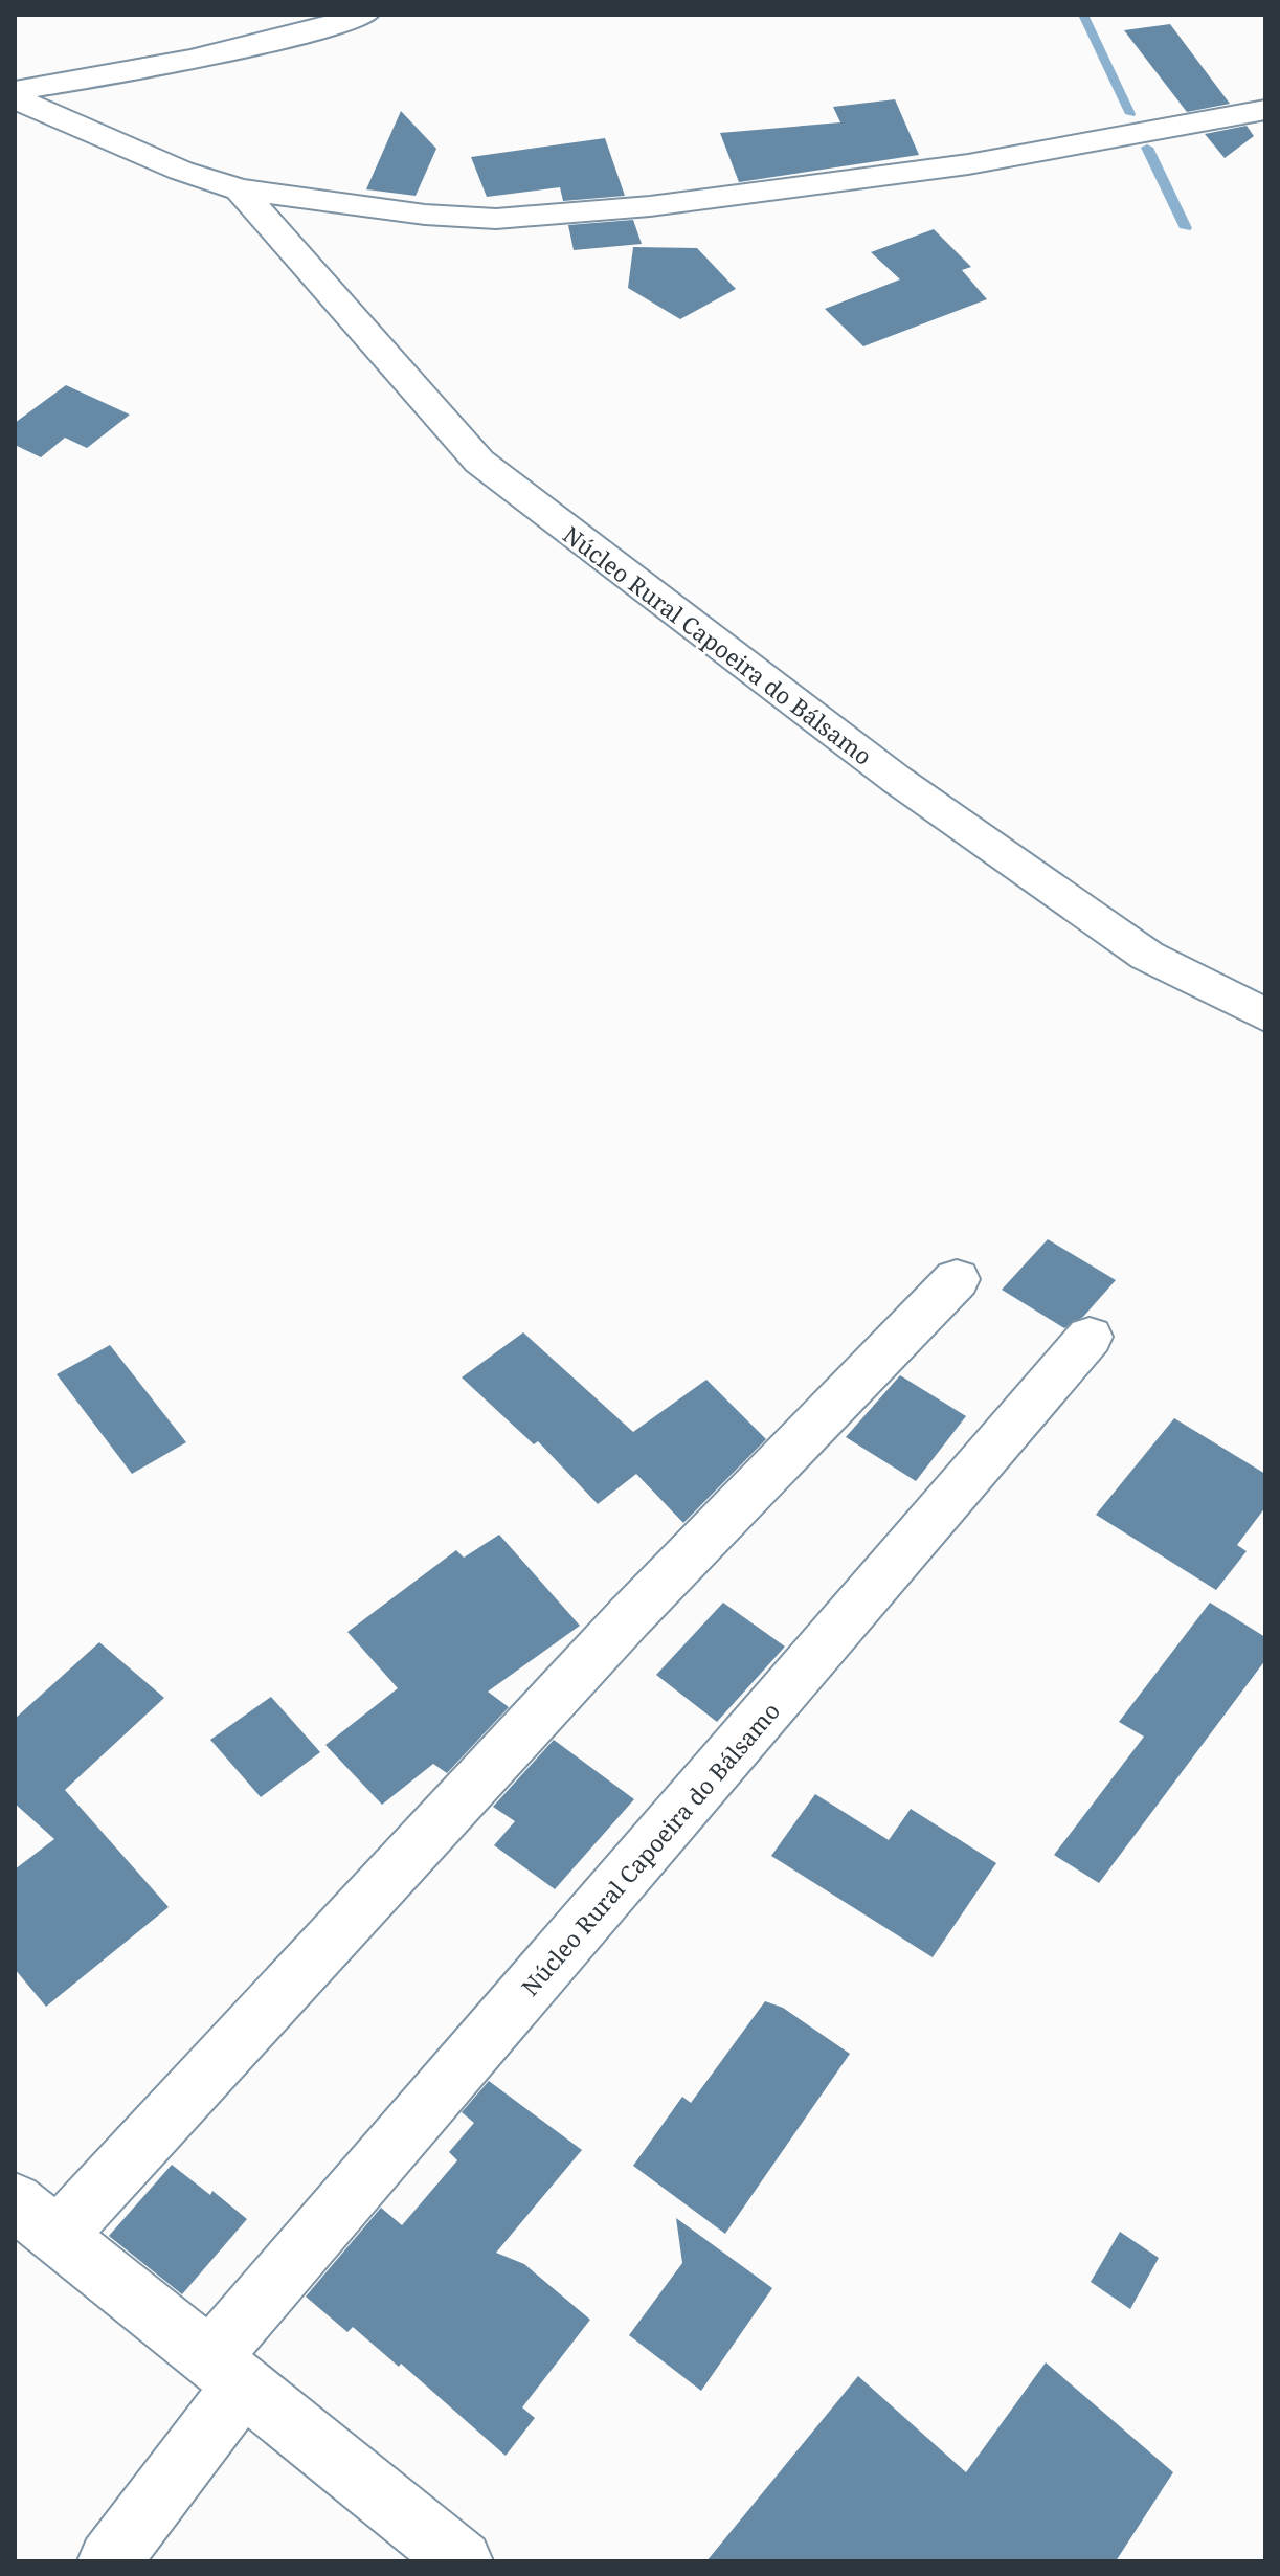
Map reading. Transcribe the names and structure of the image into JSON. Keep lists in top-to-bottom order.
{
  "streets": {
    "street": ["Núcleo Rural Capoeira do Bálsamo"]
  }
}
